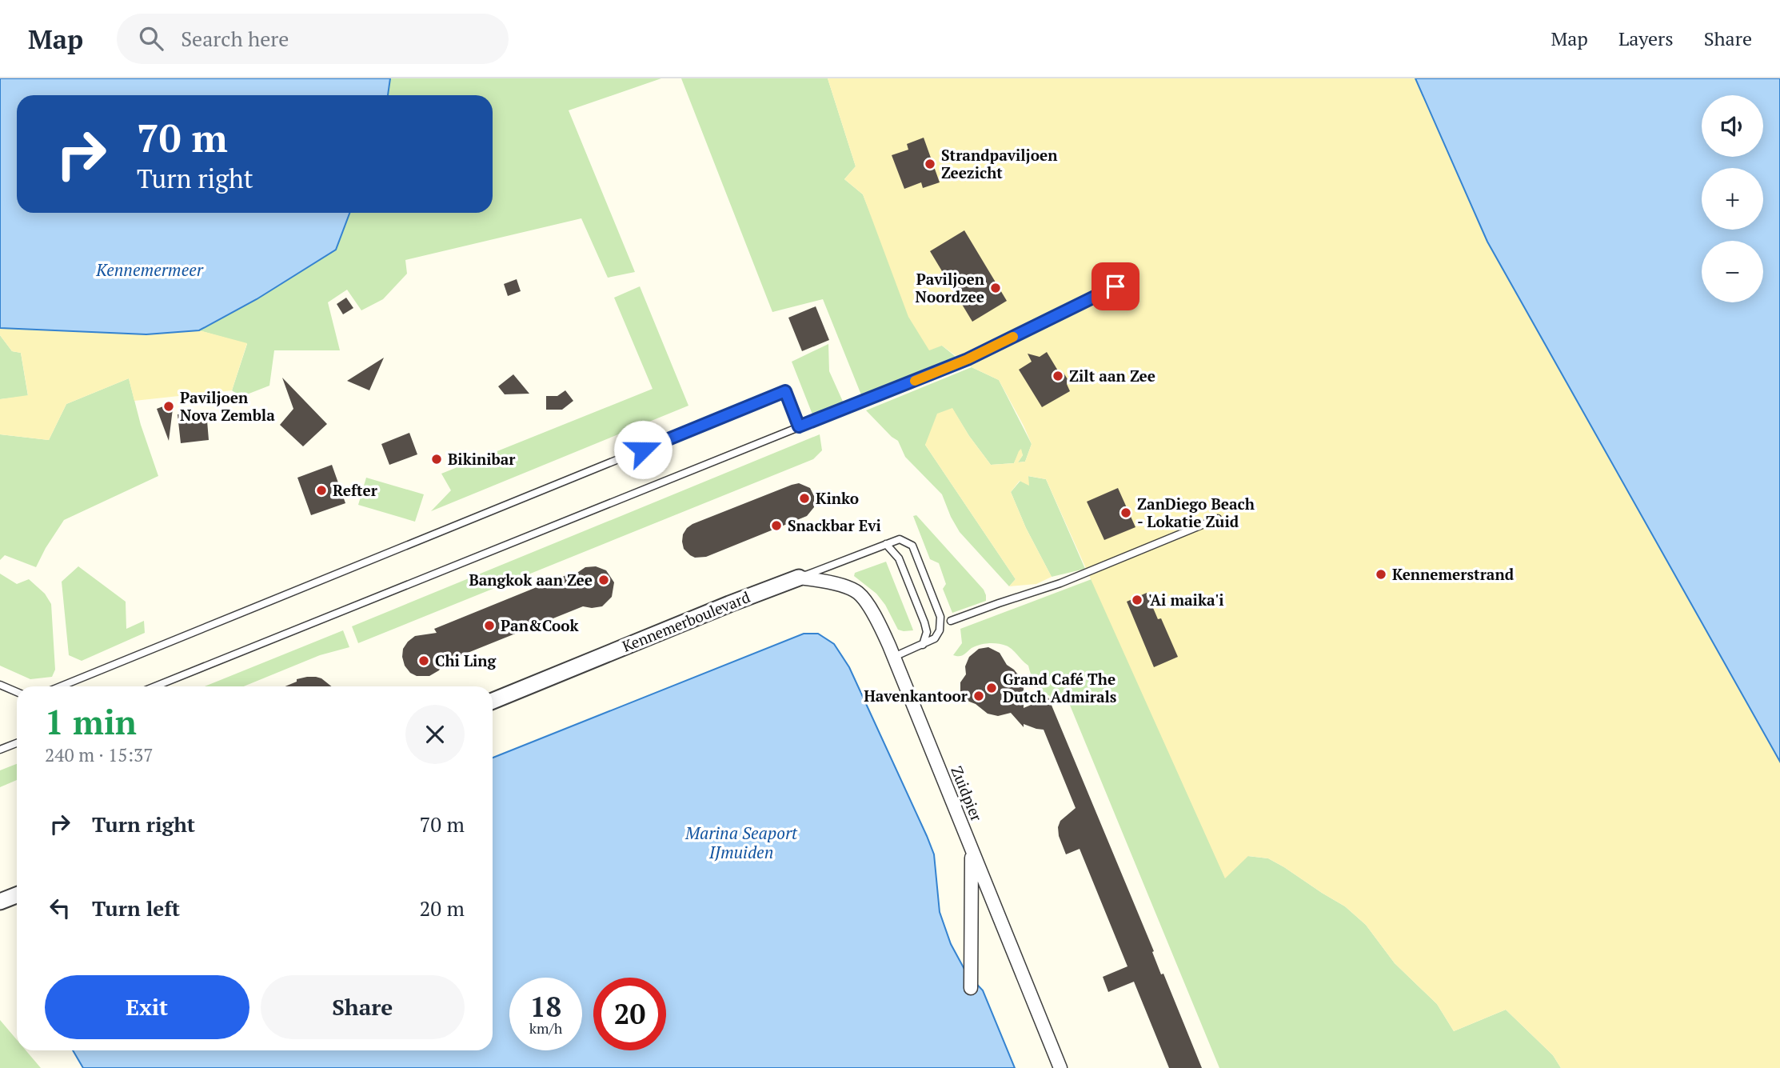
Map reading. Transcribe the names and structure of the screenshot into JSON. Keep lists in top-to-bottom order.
{
  "streets": {
    "street": ["Kennemerboulevard", "Zuidpier"]
  },
  "crossings": [
    ["Kennemerboulevard", "Zuidpier"]
  ],
  "water": ["Kennemermeer", "Marina Seaport IJmuiden"],
  "places": [
    "Strandpaviljoen Zeezicht",
    "Paviljoen Noordzee",
    "Zilt aan Zee",
    "Paviljoen Nova Zembla",
    "Bikinibar",
    "Refter",
    "Kinko",
    "ZanDiego Beach - Lokatie Zuid",
    "Snackbar Evi",
    "Kennemerstrand",
    "Bangkok aan Zee",
    "'Ai maika'i",
    "Pan&Cook",
    "Chi Ling",
    "Grand Café The Dutch Admirals",
    "Havenkantoor"
  ],
  "page": {
    "header": "Map",
    "search": "Search here",
    "nav": ["Map", "Layers", "Share"],
    "map_buttons": ["+", "−"],
    "turn": ["70 m", "Turn right"],
    "heading": ["1 min", "240 m · 15:37"],
    "list": [
      {
        "name": "Turn right",
        "value": "70 m"
      },
      {
        "name": "Turn left",
        "value": "20 m"
      }
    ],
    "buttons": ["Exit", "Share"],
    "speed": "18 km/h",
    "limit": "20"
  }
}
